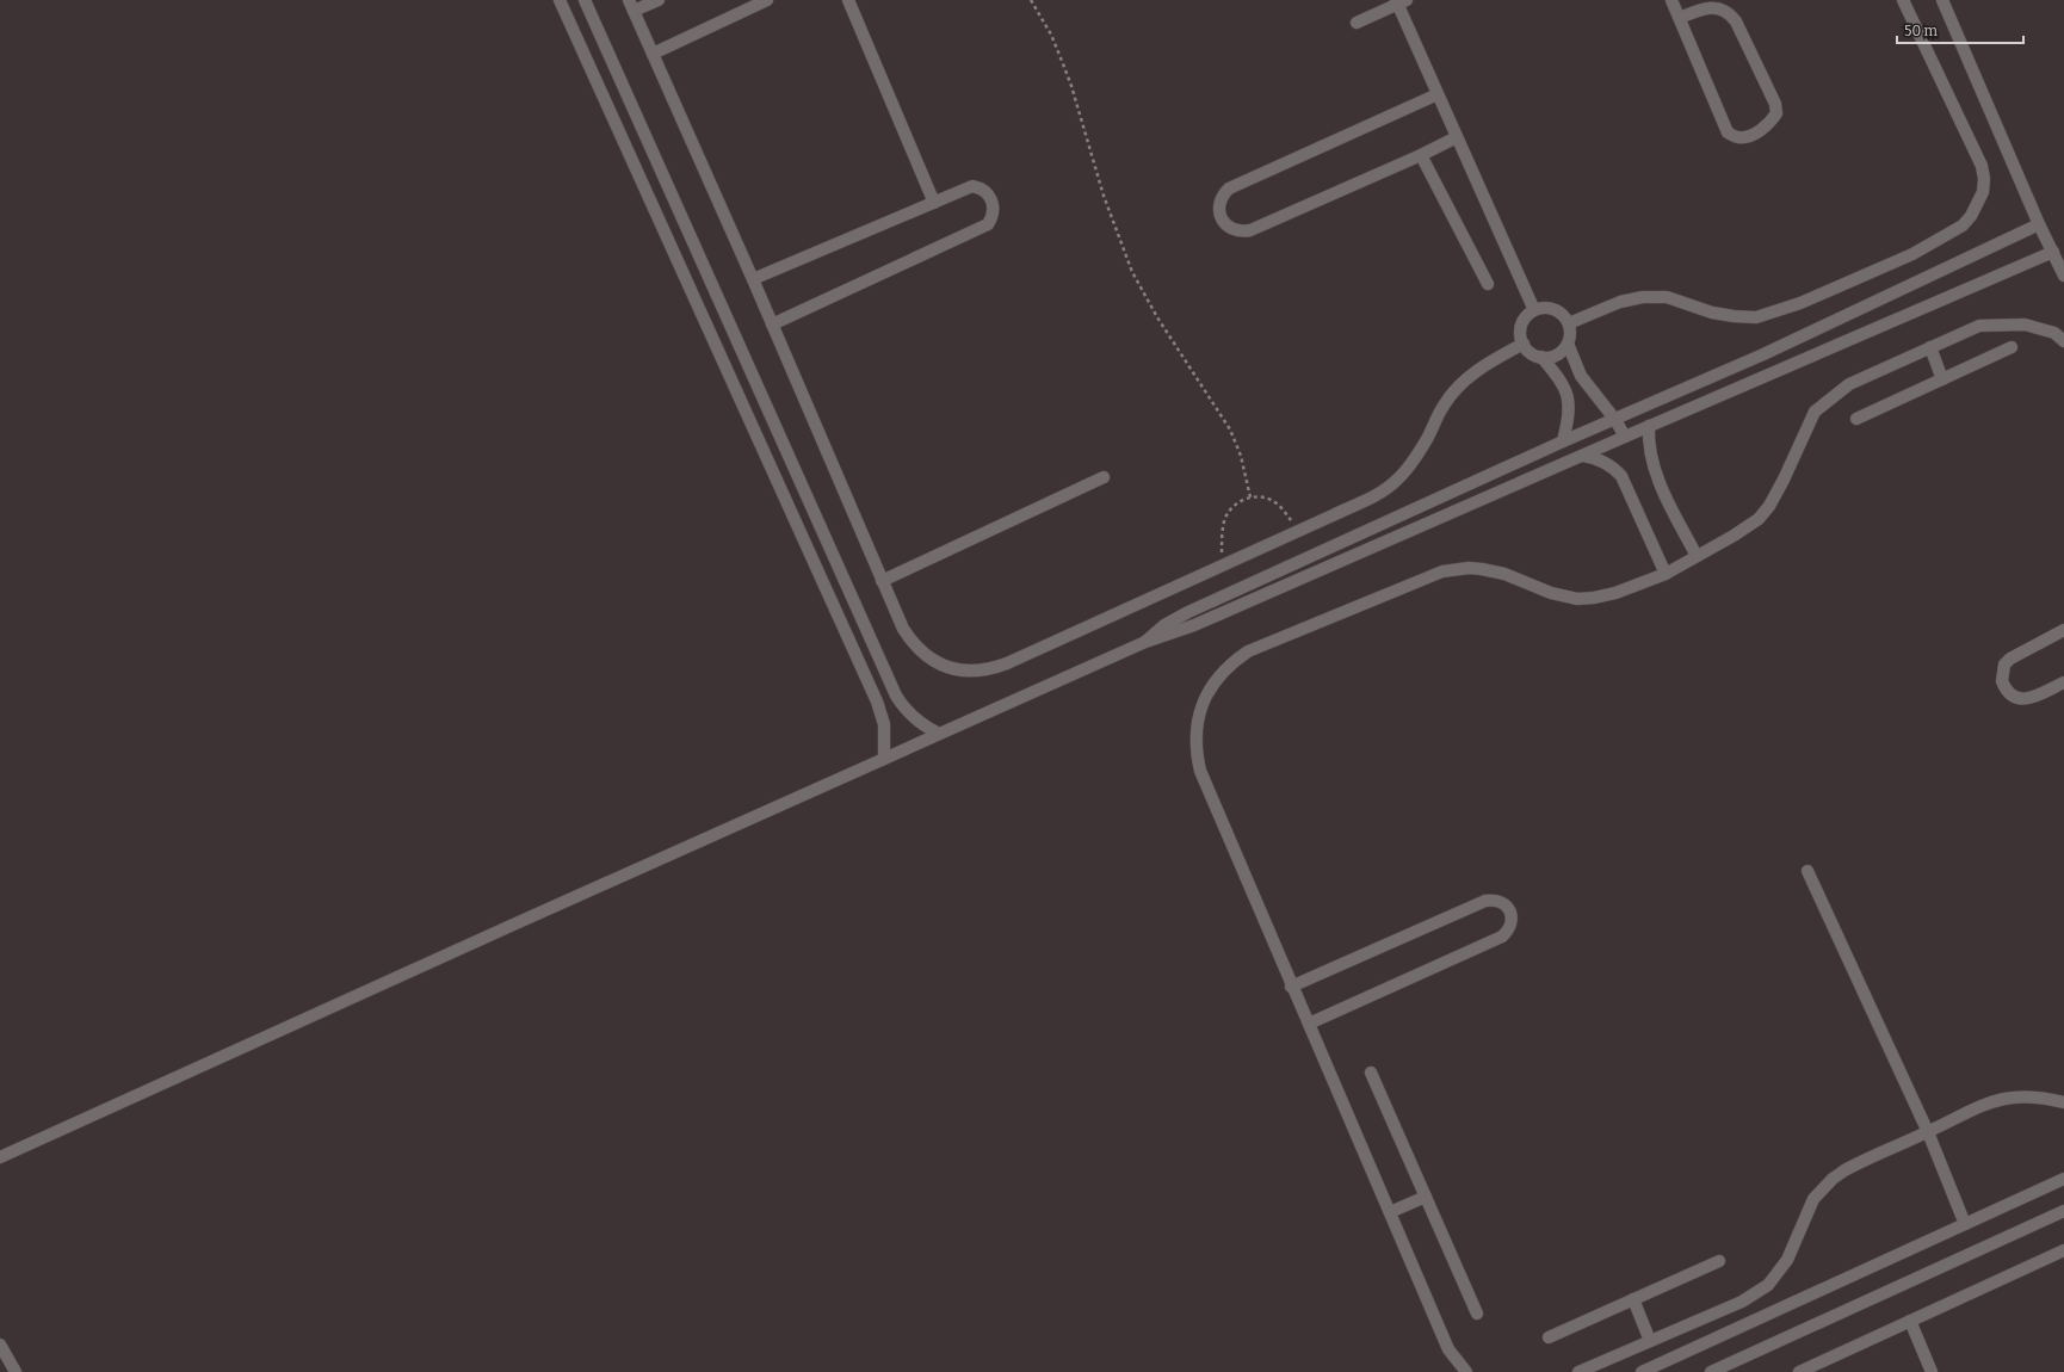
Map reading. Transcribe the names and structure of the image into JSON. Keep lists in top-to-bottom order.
{
  "scale_bar": "50 m"
}
